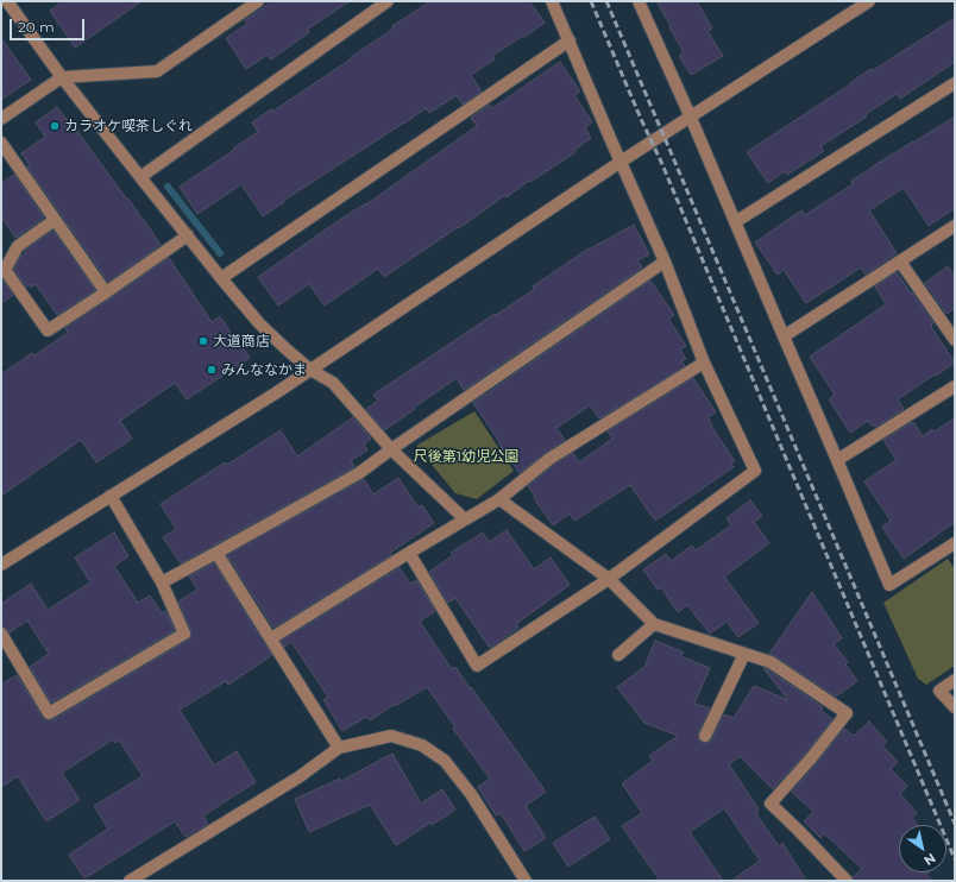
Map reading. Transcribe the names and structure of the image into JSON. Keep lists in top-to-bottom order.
{
  "parks": ["尺後第1幼児公園"],
  "places": ["カラオケ喫茶しぐれ", "大道商店", "みんななかま"],
  "scale_bar": "20 m",
  "north": "bottom right"
}
